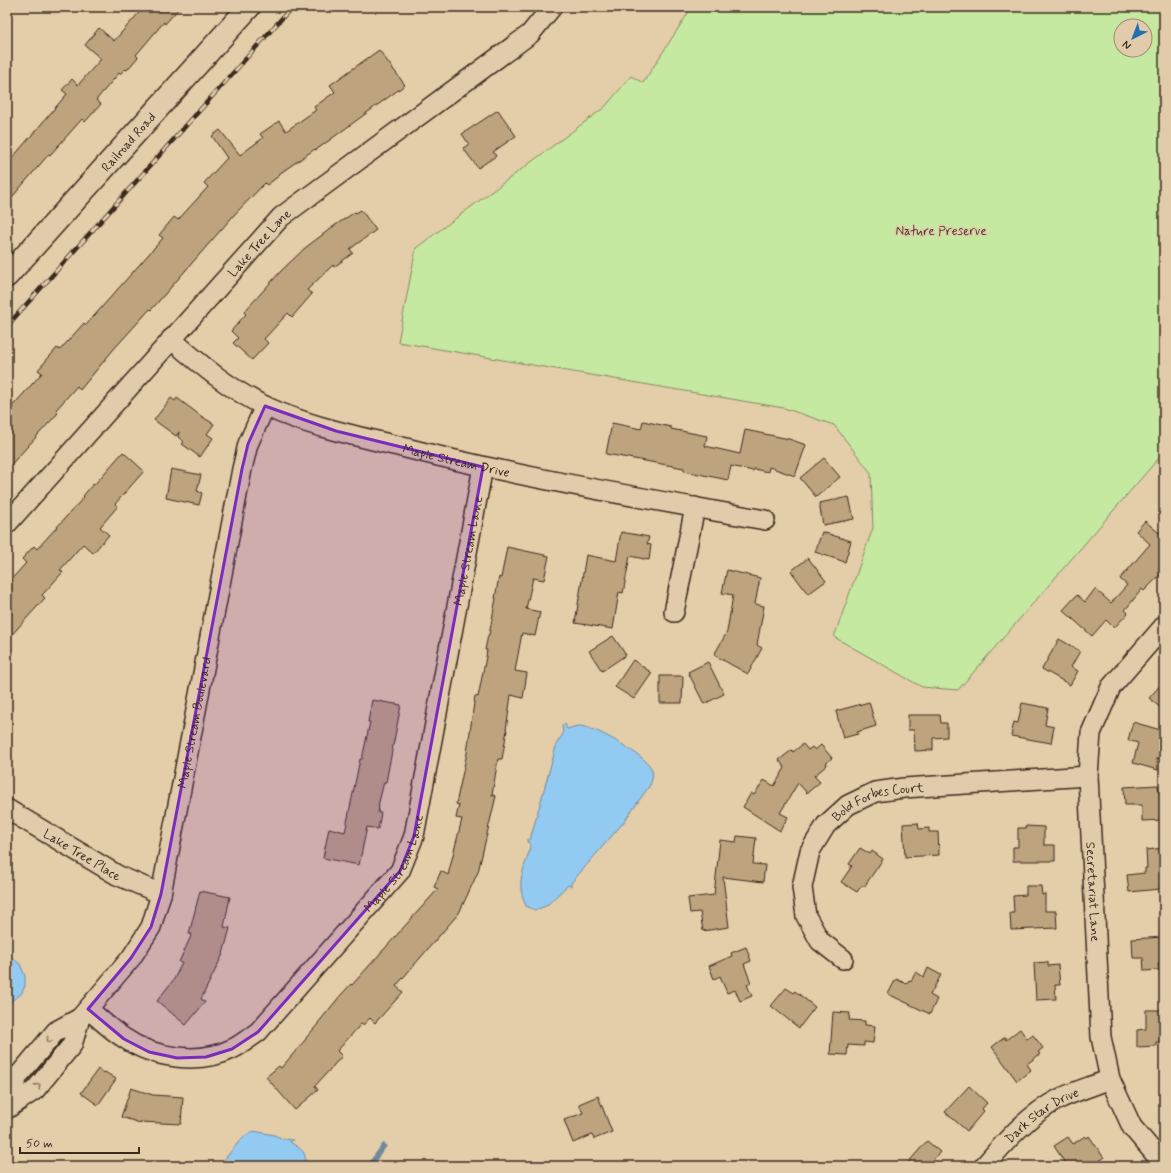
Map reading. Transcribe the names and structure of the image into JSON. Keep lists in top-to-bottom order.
{
  "streets": {
    "street": [
      "Railroad Road",
      "Lake Tree Lane",
      "Maple Stream Drive",
      "Maple Stream Lane",
      "Maple Stream Boulevard",
      "Bold Forbes Court",
      "Lake Tree Place",
      "Secretariat Lane",
      "Dark Star Drive"
    ]
  },
  "crossings": [
    ["Lake Tree Lane", "Maple Stream Drive"],
    ["Maple Stream Drive", "Maple Stream Lane"],
    ["Maple Stream Drive", "Maple Stream Boulevard"],
    ["Maple Stream Lane", "Maple Stream Boulevard"],
    ["Maple Stream Boulevard", "Lake Tree Place"],
    ["Bold Forbes Court", "Secretariat Lane"],
    ["Secretariat Lane", "Dark Star Drive"]
  ],
  "parks": ["Nature Preserve"],
  "scale_bar": "50 m",
  "north": "bottom left"
}
